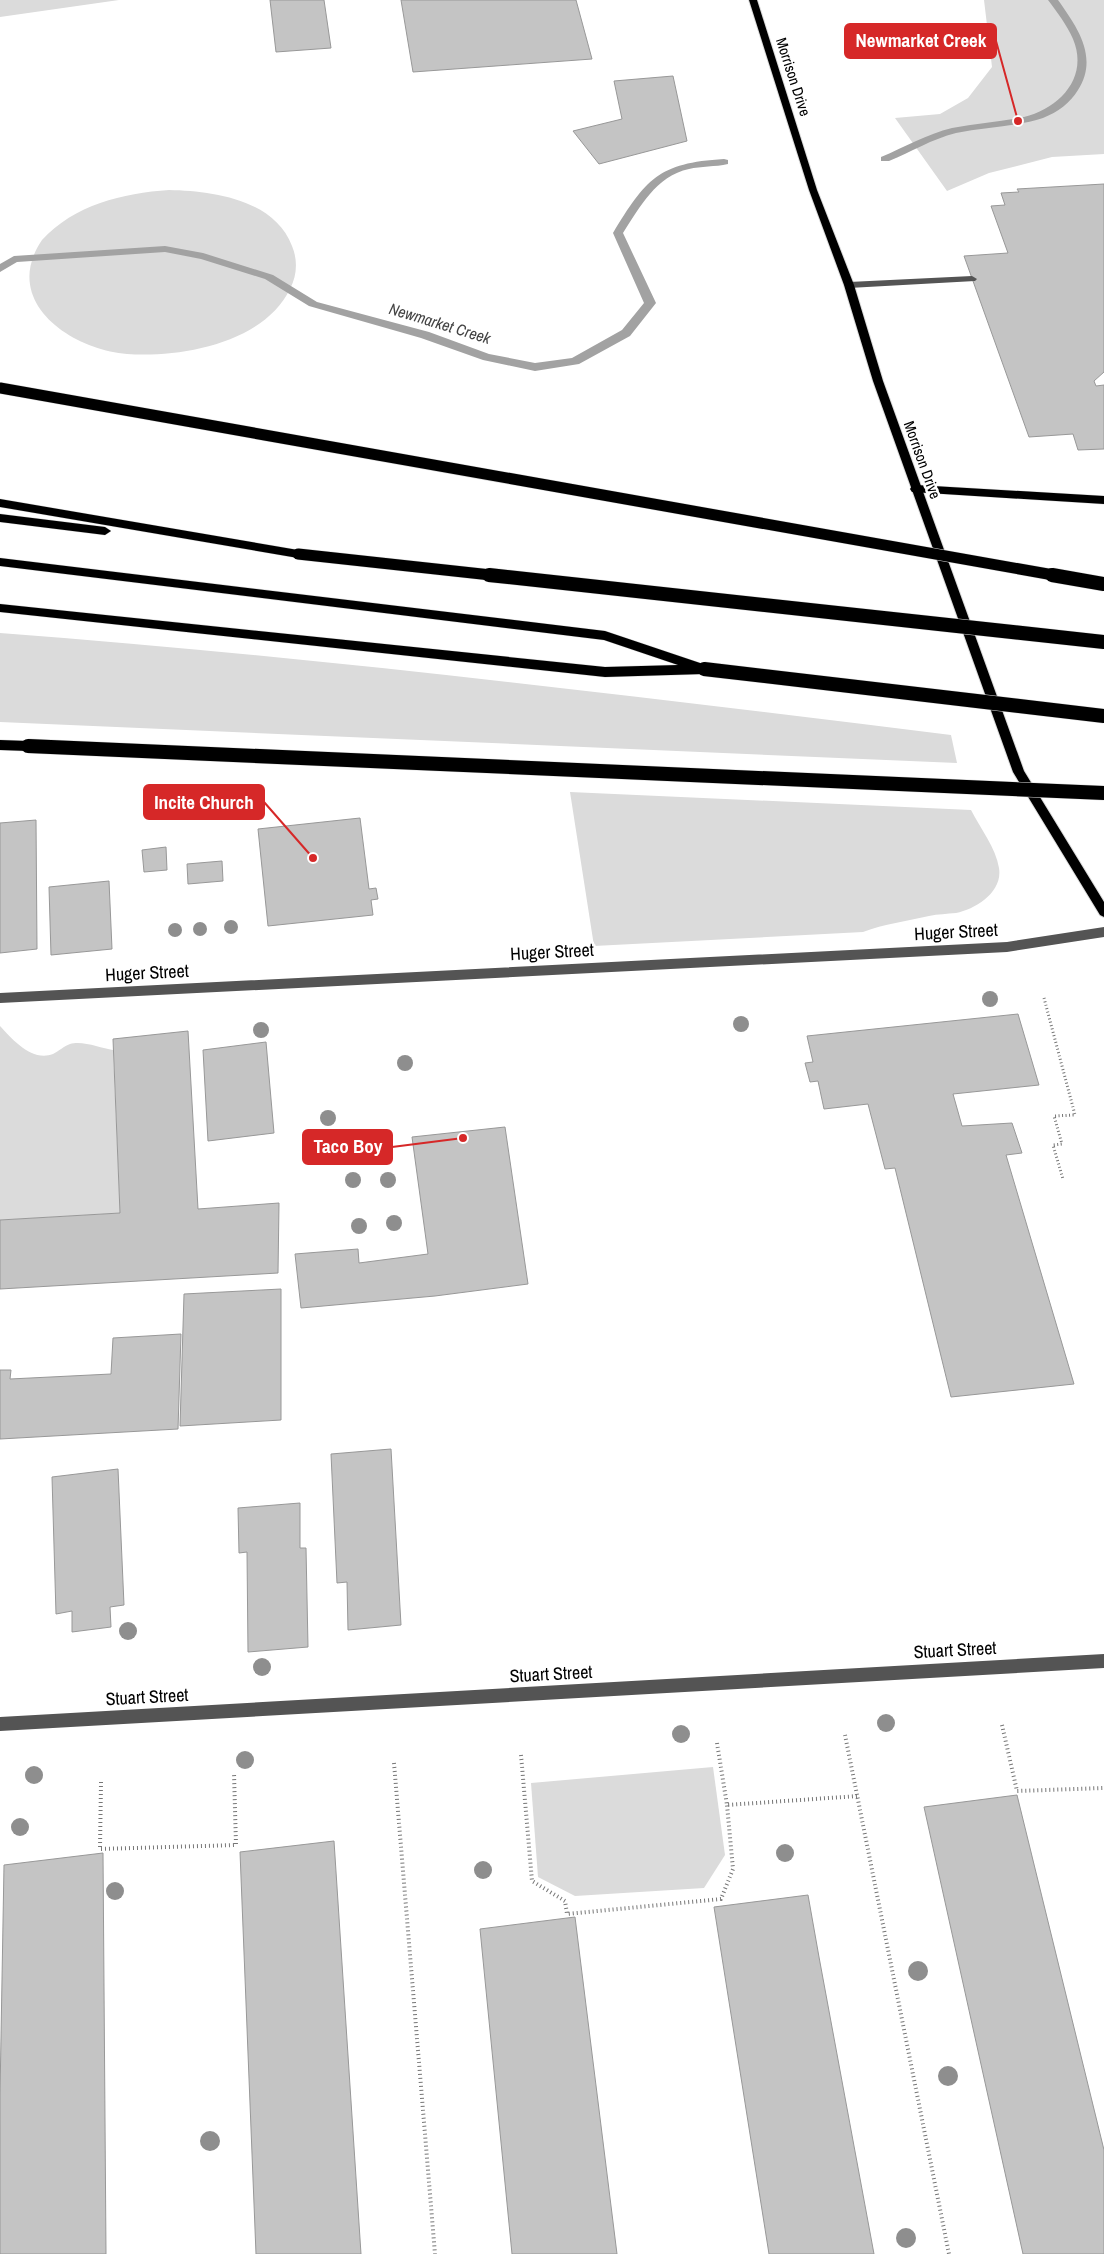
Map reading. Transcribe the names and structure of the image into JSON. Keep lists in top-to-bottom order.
{
  "streets": {
    "main road": ["Morrison Drive"],
    "street": ["Huger Street", "Stuart Street"]
  },
  "water": ["Newmarket Creek"],
  "places": ["Newmarket Creek", "Incite Church", "Taco Boy"]
}
